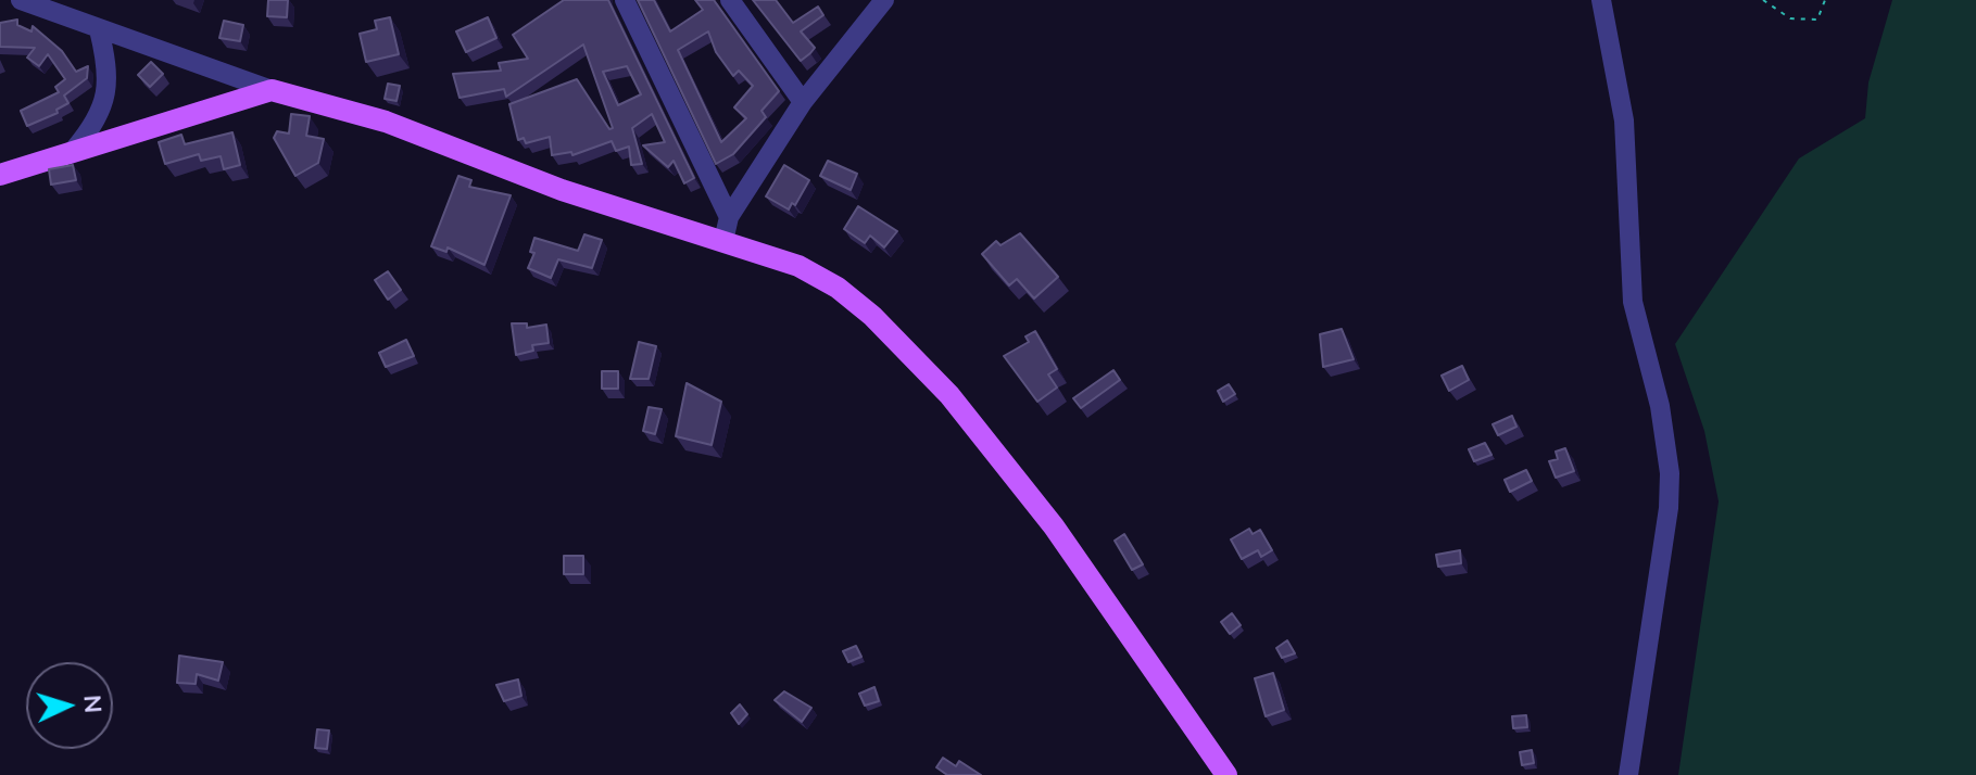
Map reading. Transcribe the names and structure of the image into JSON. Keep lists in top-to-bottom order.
{
  "north": "right"
}
